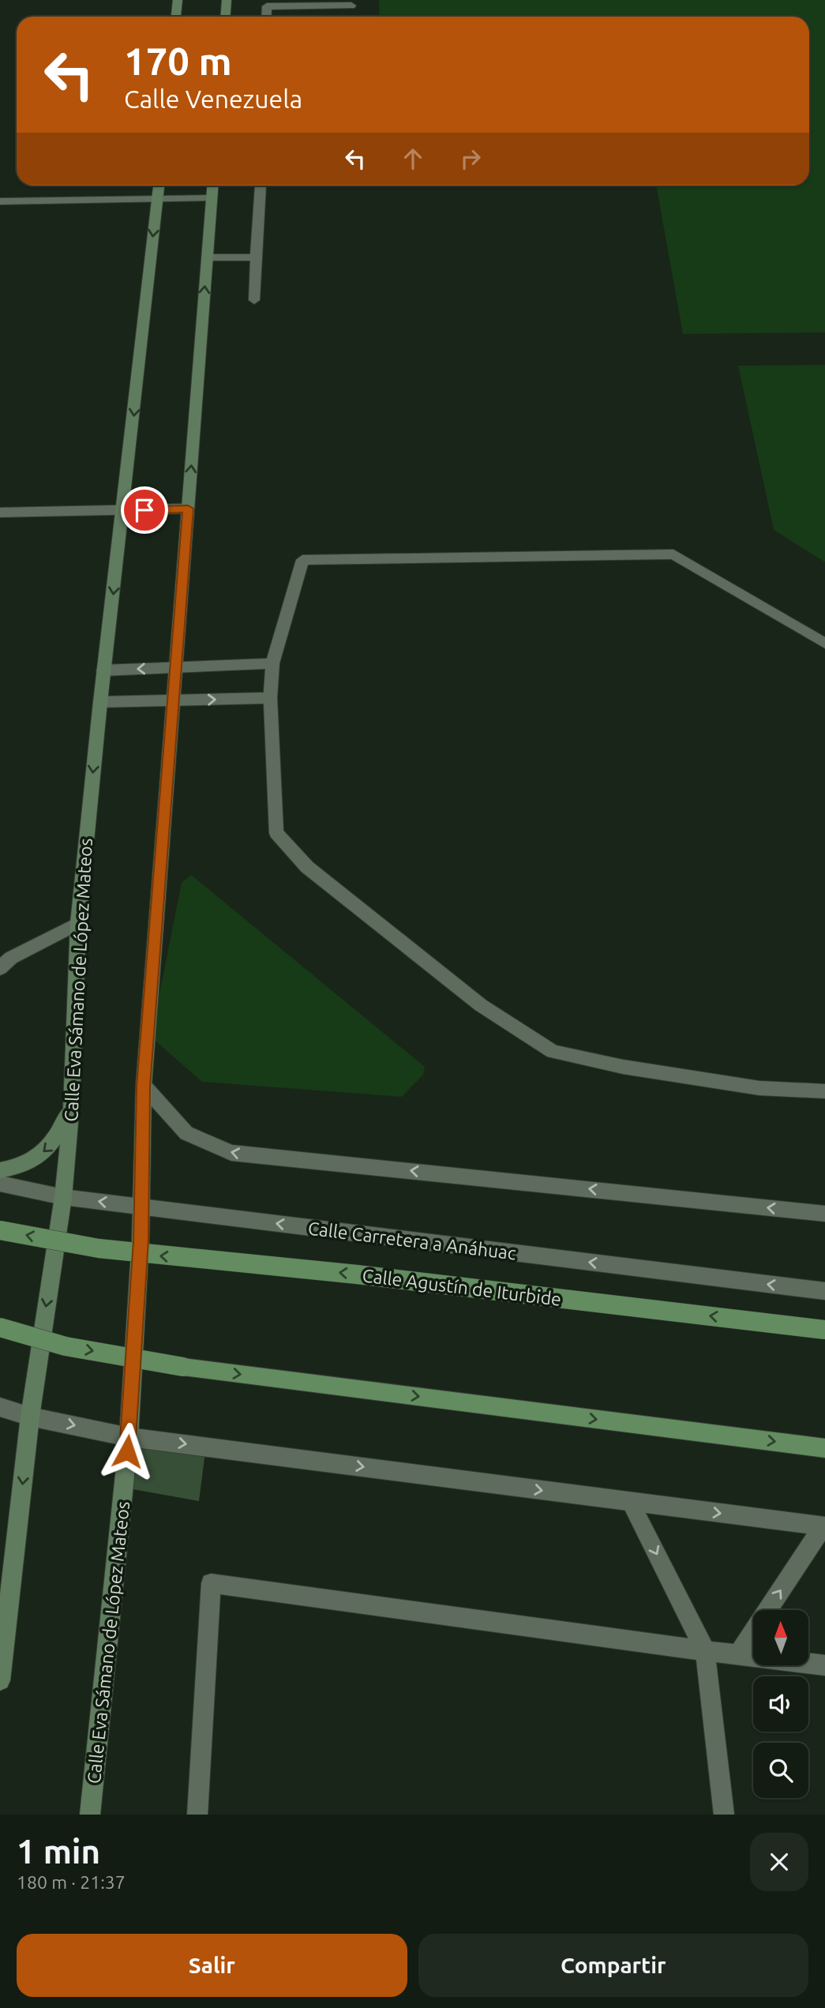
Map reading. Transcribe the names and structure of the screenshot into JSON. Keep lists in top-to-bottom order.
{
  "streets": {
    "main road": ["Calle Eva Sámano de López Mateos", "Calle Agustín de Iturbide"],
    "street": ["Calle Carretera a Anáhuac"]
  },
  "crossings": [
    ["Calle Eva Sámano de López Mateos", "Calle Carretera a Anáhuac"]
  ],
  "north": "top",
  "page": {
    "turn": ["170 m", "Calle Venezuela"],
    "heading": ["1 min", "180 m · 21:37"],
    "buttons": ["Salir", "Compartir"]
  }
}
